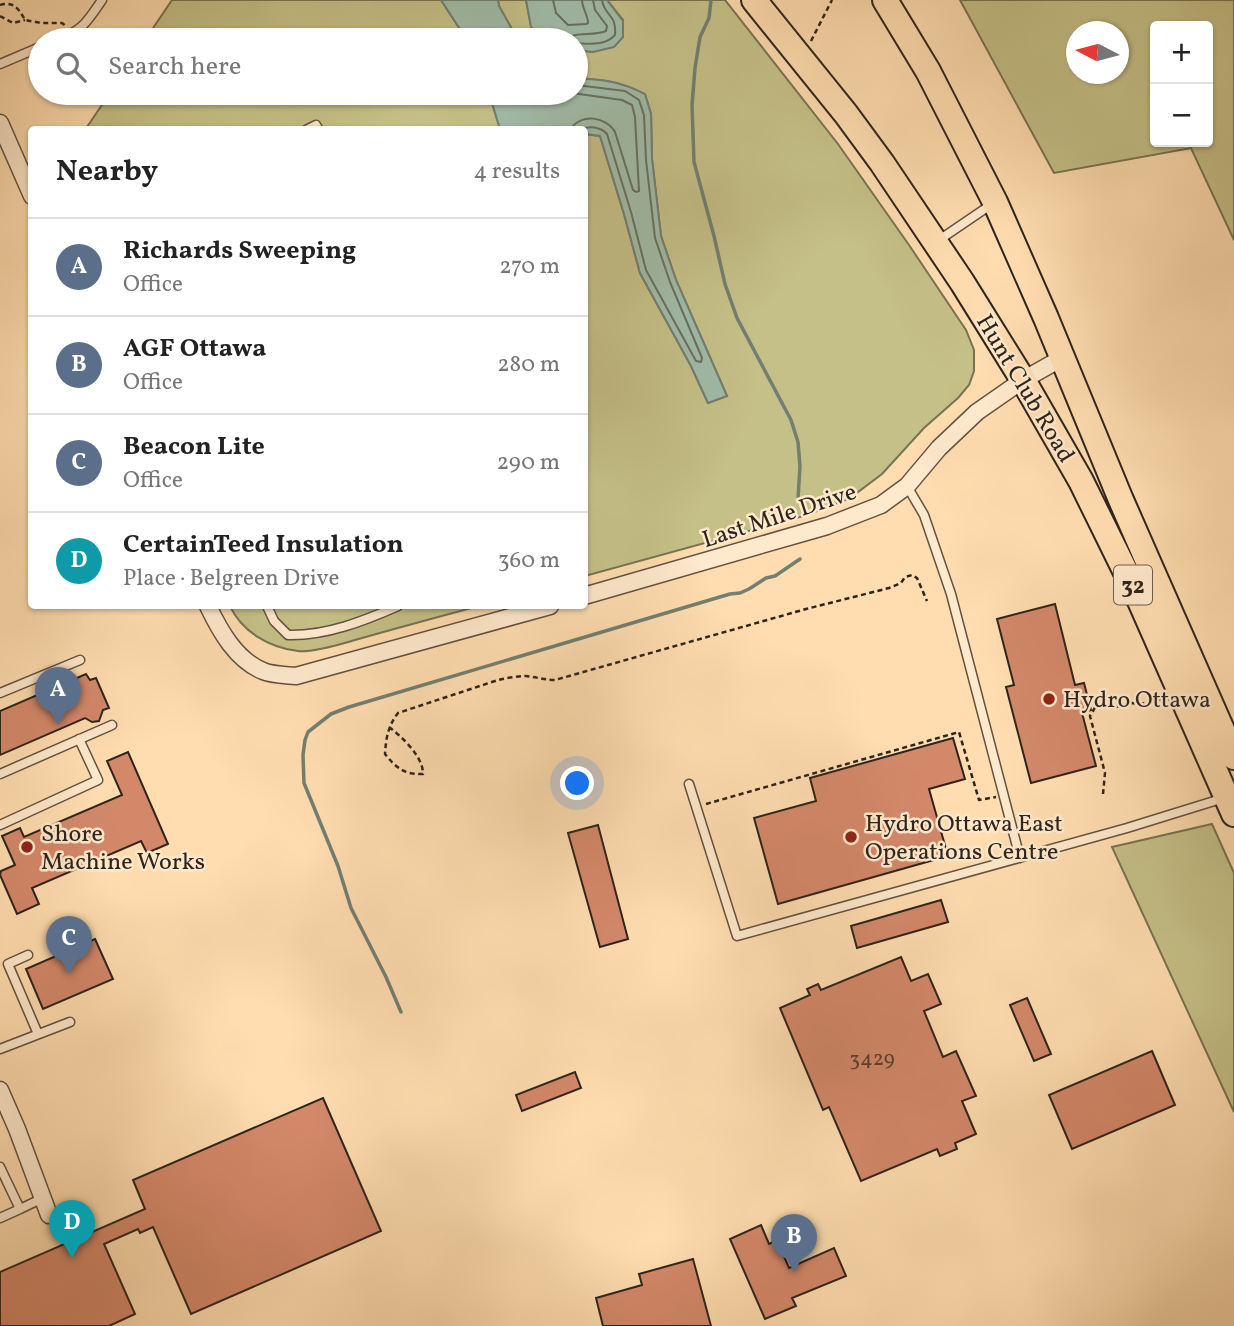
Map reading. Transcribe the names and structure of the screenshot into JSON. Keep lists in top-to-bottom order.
{
  "streets": {
    "main road": ["Hunt Club Road", "32"],
    "street": ["Last Mile Drive"]
  },
  "crossings": [
    ["Hunt Club Road", "Last Mile Drive"]
  ],
  "places": ["Hydro Ottawa", "Hydro Ottawa East Operations Centre", "Shore Machine Works"],
  "house_numbers": ["3429"],
  "north": "left",
  "page": {
    "map_buttons": ["+", "−"],
    "search": "Search here",
    "heading": ["Nearby", "4 results"],
    "list": [
      {
        "mark": "A",
        "name": "Richards Sweeping",
        "note": "Office",
        "value": "270 m"
      },
      {
        "mark": "B",
        "name": "AGF Ottawa",
        "note": "Office",
        "value": "280 m"
      },
      {
        "mark": "C",
        "name": "Beacon Lite",
        "note": "Office",
        "value": "290 m"
      },
      {
        "mark": "D",
        "name": "CertainTeed Insulation",
        "note": "Place · Belgreen Drive",
        "value": "360 m"
      }
    ],
    "pins": [
      "A",
      "C",
      "D",
      "B"
    ]
  }
}
